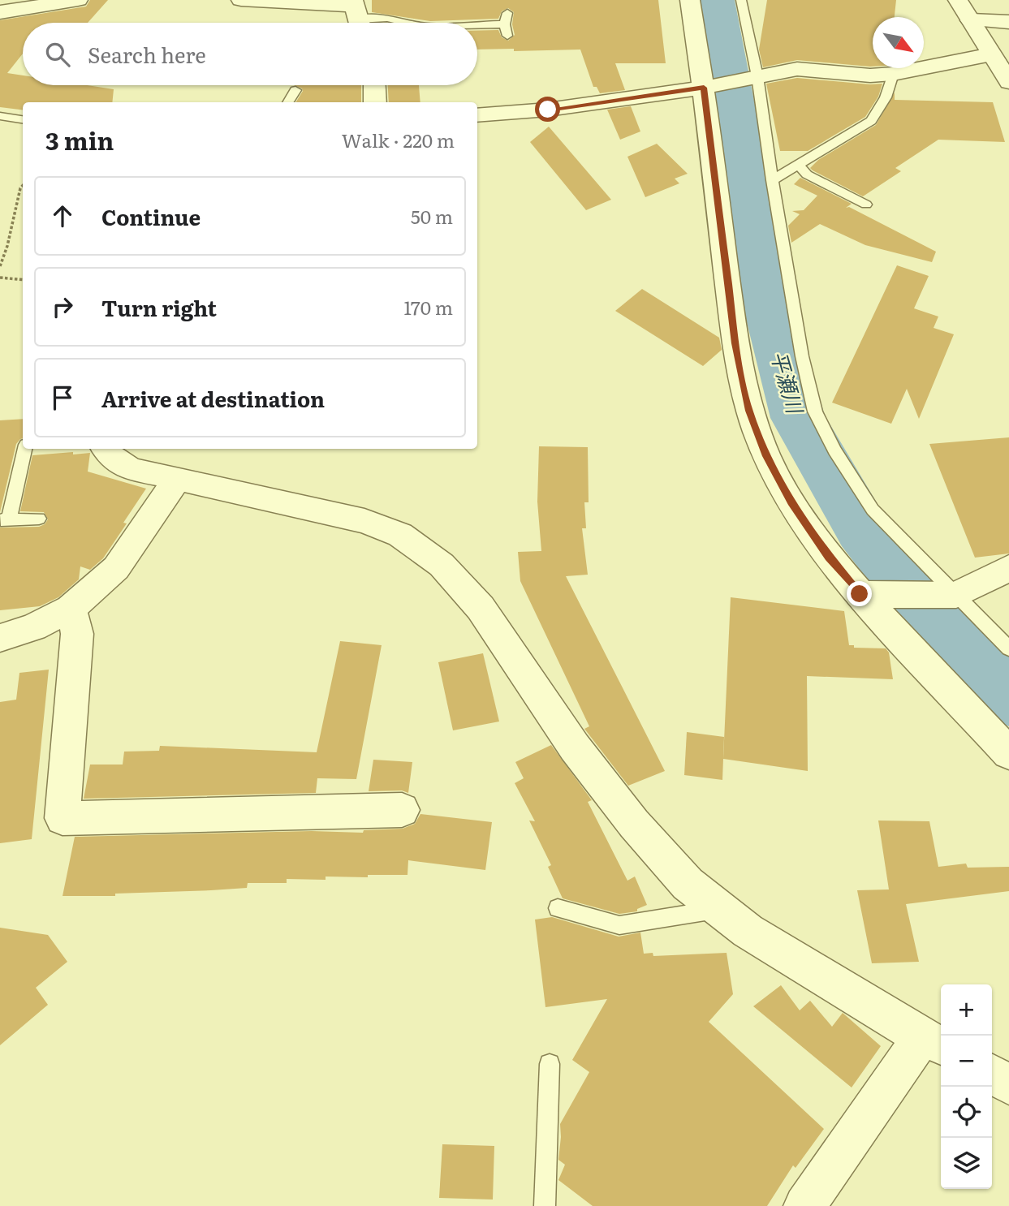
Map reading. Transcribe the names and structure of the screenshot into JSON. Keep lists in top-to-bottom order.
{
  "water": ["平瀬川"],
  "north": "bottom right",
  "page": {
    "search": "Search here",
    "heading": ["3 min", "Walk · 220 m"],
    "list": [
      ["Continue", "50 m"],
      ["Turn right", "170 m"],
      "Arrive at destination"
    ],
    "map_buttons": ["+", "−"]
  }
}
